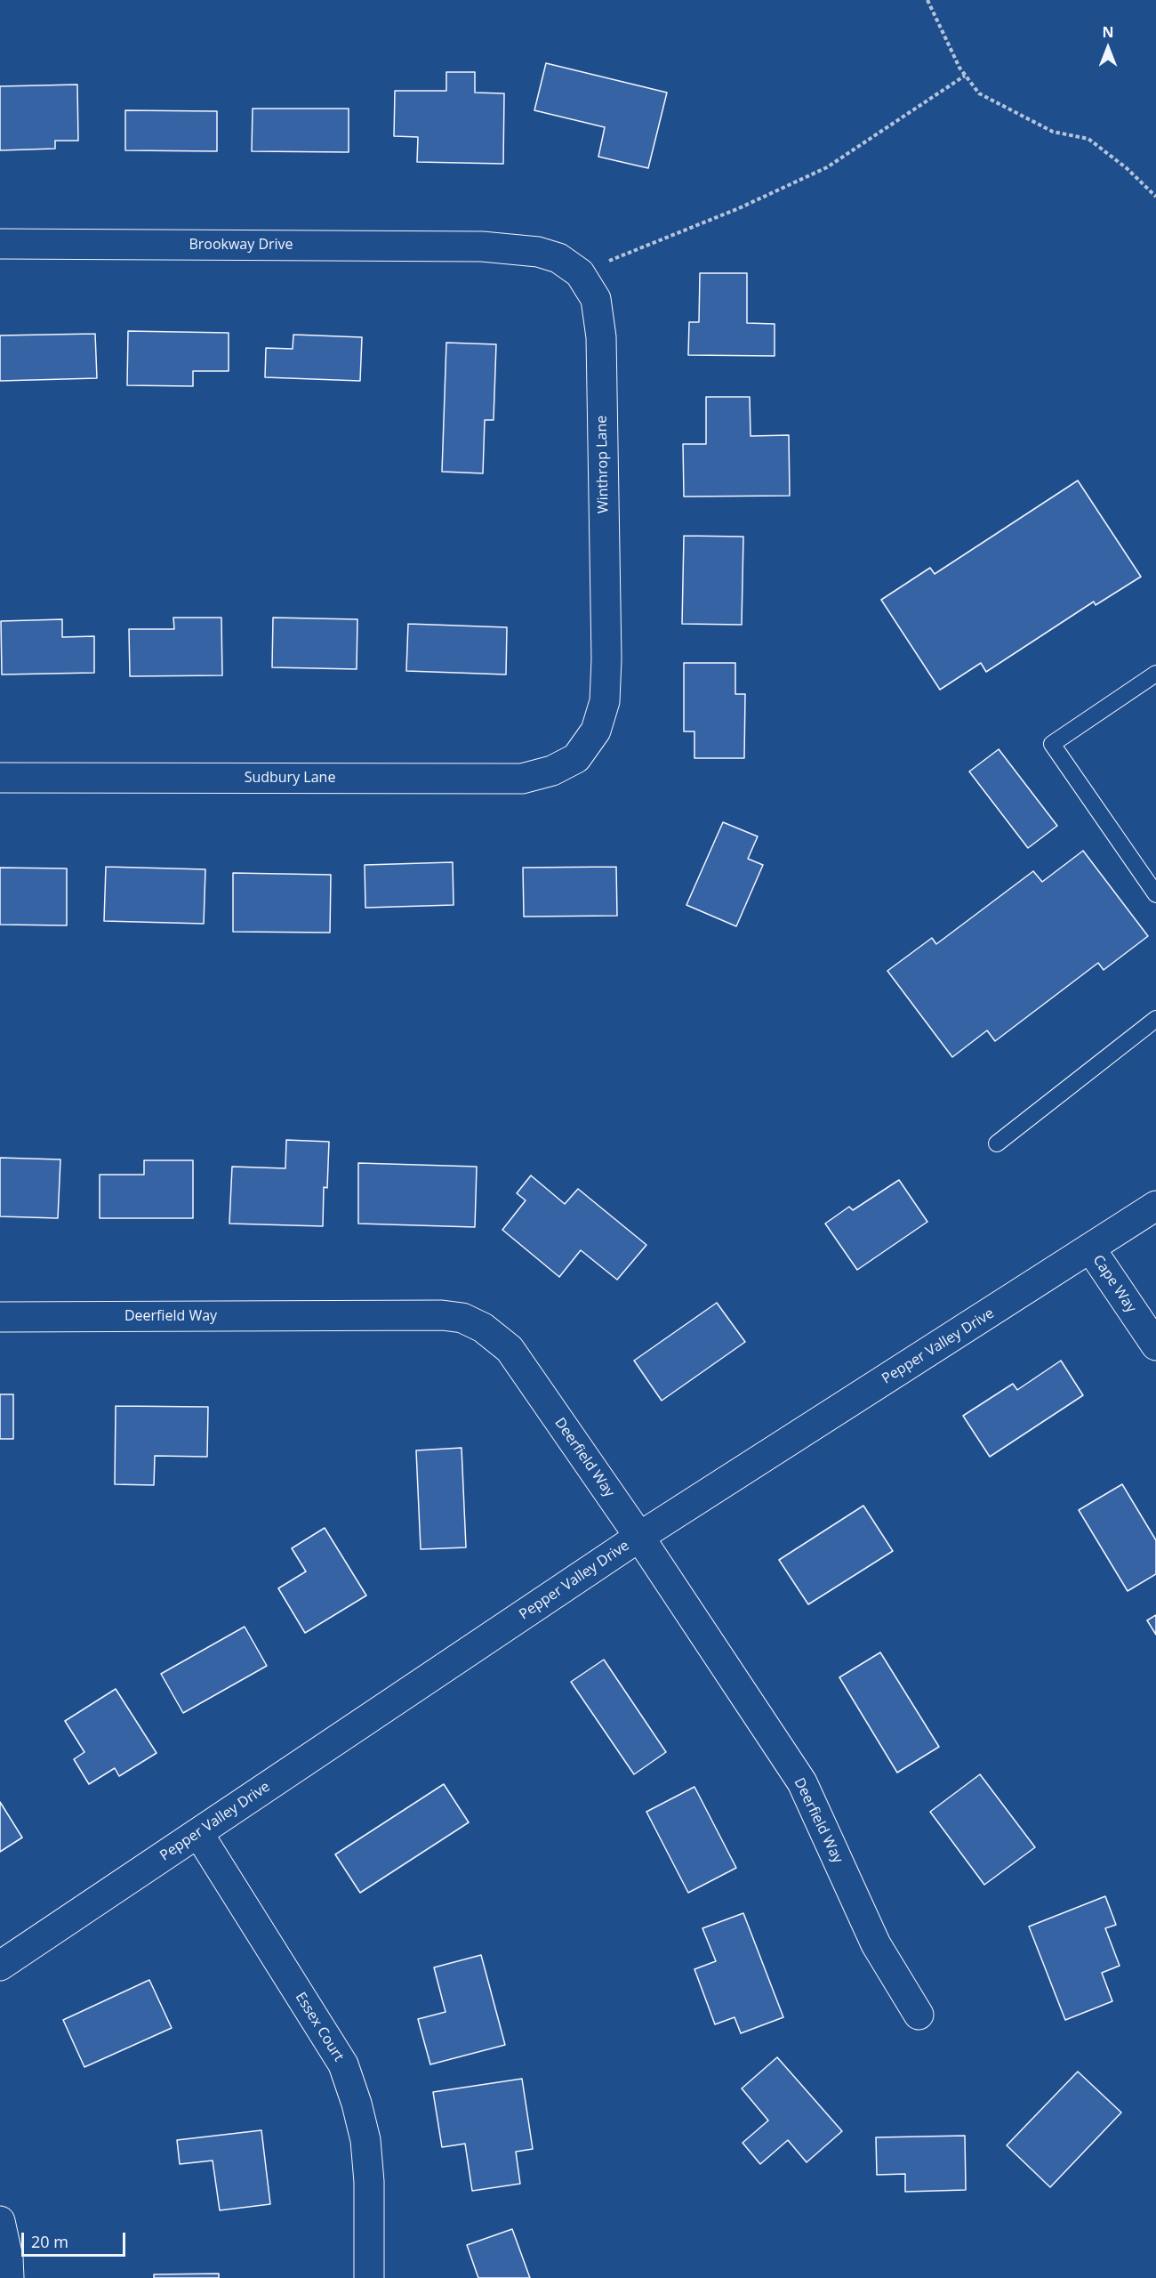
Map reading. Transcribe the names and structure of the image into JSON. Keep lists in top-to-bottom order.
{
  "streets": {
    "street": [
      "Brookway Drive",
      "Winthrop Lane",
      "Sudbury Lane",
      "Cape Way",
      "Deerfield Way",
      "Pepper Valley Drive",
      "Essex Court"
    ]
  },
  "crossings": [
    ["Brookway Drive", "Winthrop Lane"],
    ["Winthrop Lane", "Sudbury Lane"],
    ["Cape Way", "Pepper Valley Drive"],
    ["Deerfield Way", "Pepper Valley Drive"],
    ["Pepper Valley Drive", "Essex Court"]
  ],
  "scale_bar": "20 m",
  "north": "top"
}
